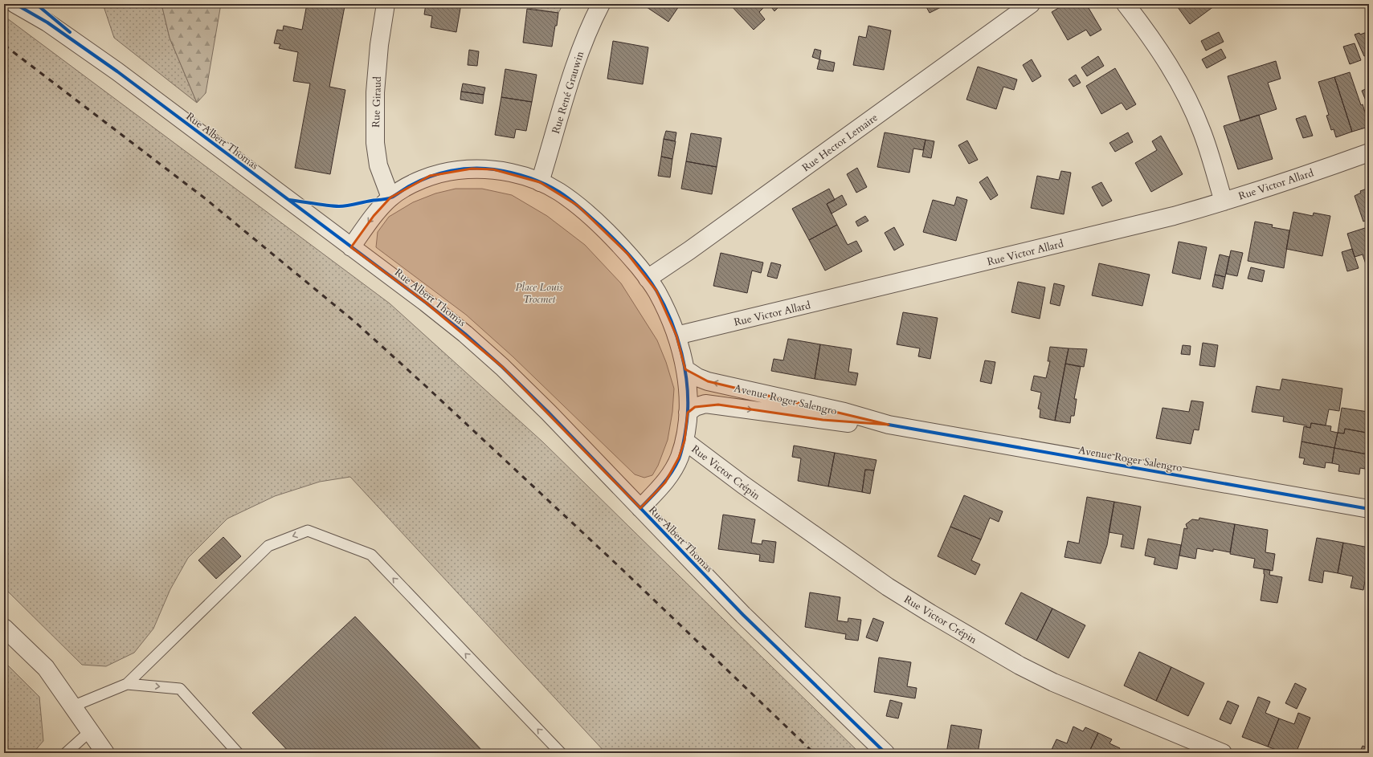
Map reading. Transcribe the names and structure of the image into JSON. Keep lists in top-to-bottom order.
{
  "streets": {
    "street": [
      "Rue René Grauwin",
      "Rue Giraud",
      "Rue Albert Thomas",
      "Rue Hector Lemaire",
      "Rue Victor Allard",
      "Avenue Roger Salengro",
      "Rue Victor Crépin"
    ]
  },
  "parks": ["Place Louis Trocmet"]
}
